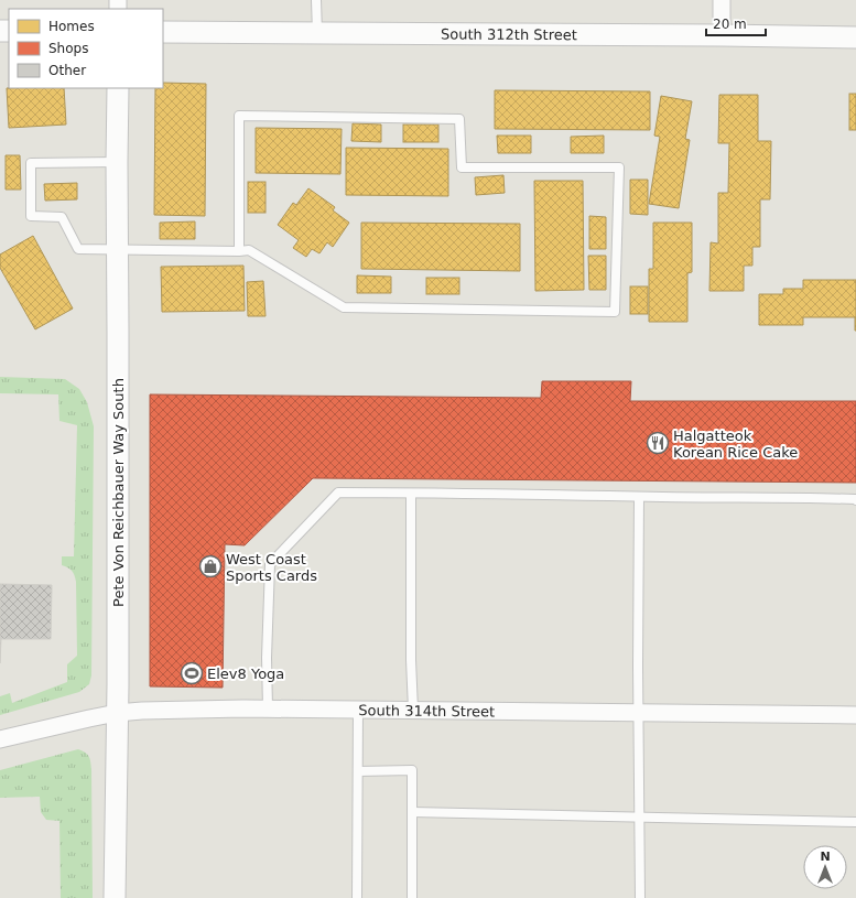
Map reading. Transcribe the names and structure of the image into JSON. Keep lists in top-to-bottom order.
{
  "streets": {
    "street": ["South 312th Street", "Pete Von Reichbauer Way South", "South 314th Street"]
  },
  "crossings": [
    ["Pete Von Reichbauer Way South", "South 314th Street"]
  ],
  "places": {
    "restaurant": ["Halgatteok Korean Rice Cake"],
    "shop": ["West Coast Sports Cards"],
    "sports": ["Elev8 Yoga"]
  },
  "legend": ["Homes", "Shops", "Other"],
  "scale_bar": "20 m",
  "north": "top"
}
